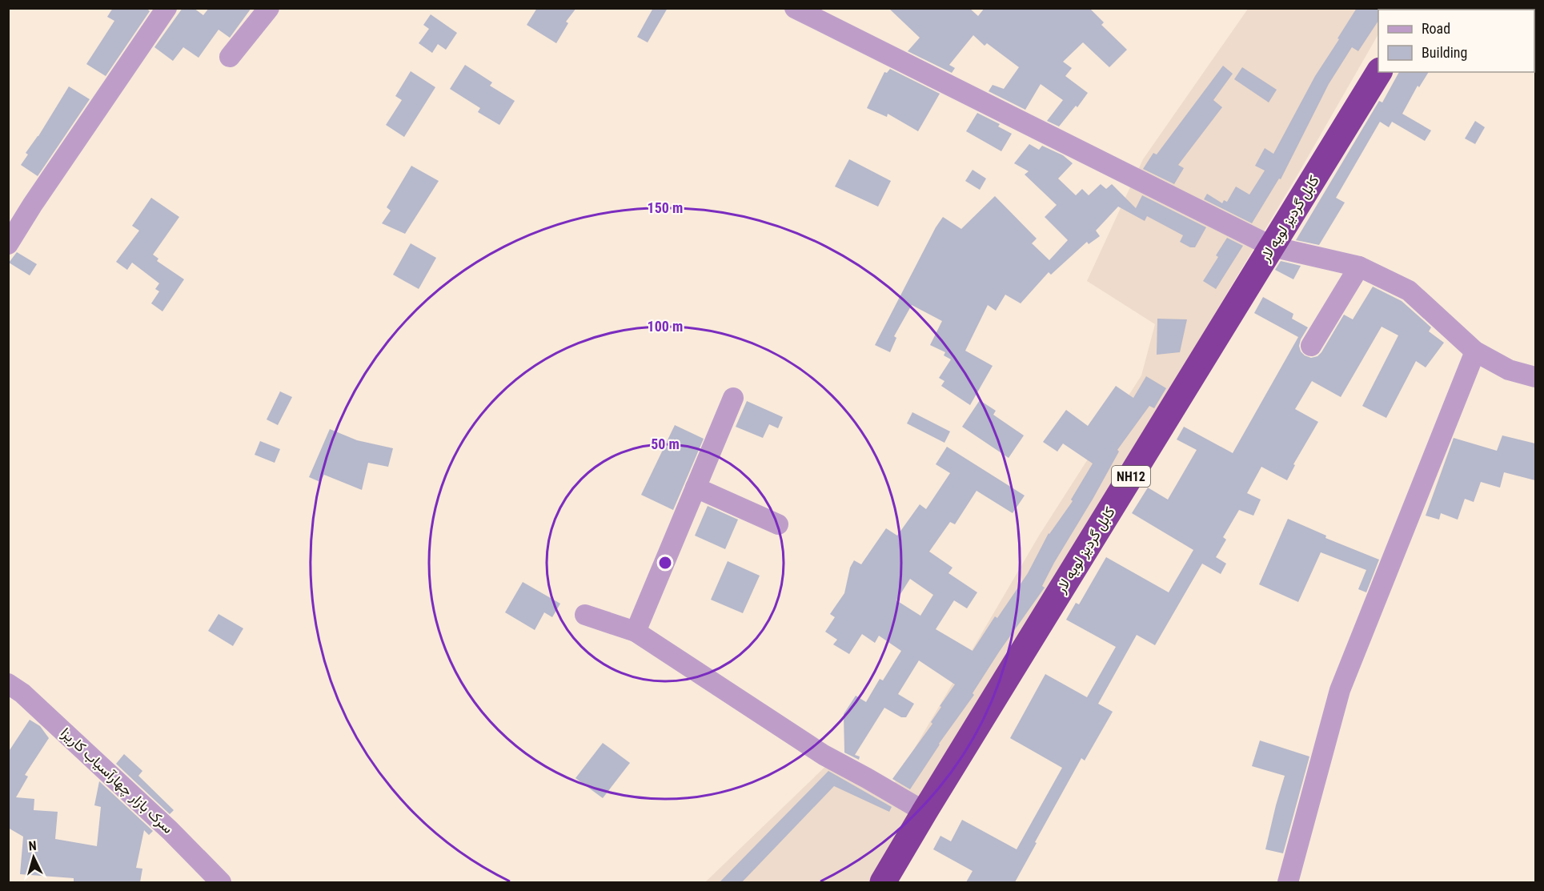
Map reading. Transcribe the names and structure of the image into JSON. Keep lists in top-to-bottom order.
{
  "streets": {
    "highway": ["کابل گردیز لویه لار", "NH12"],
    "street": ["سرک بازار چهارآسیاب کاریزا"]
  },
  "legend": ["Road", "Building"],
  "north": "top",
  "rings": ["150 m", "100 m", "50 m"]
}
